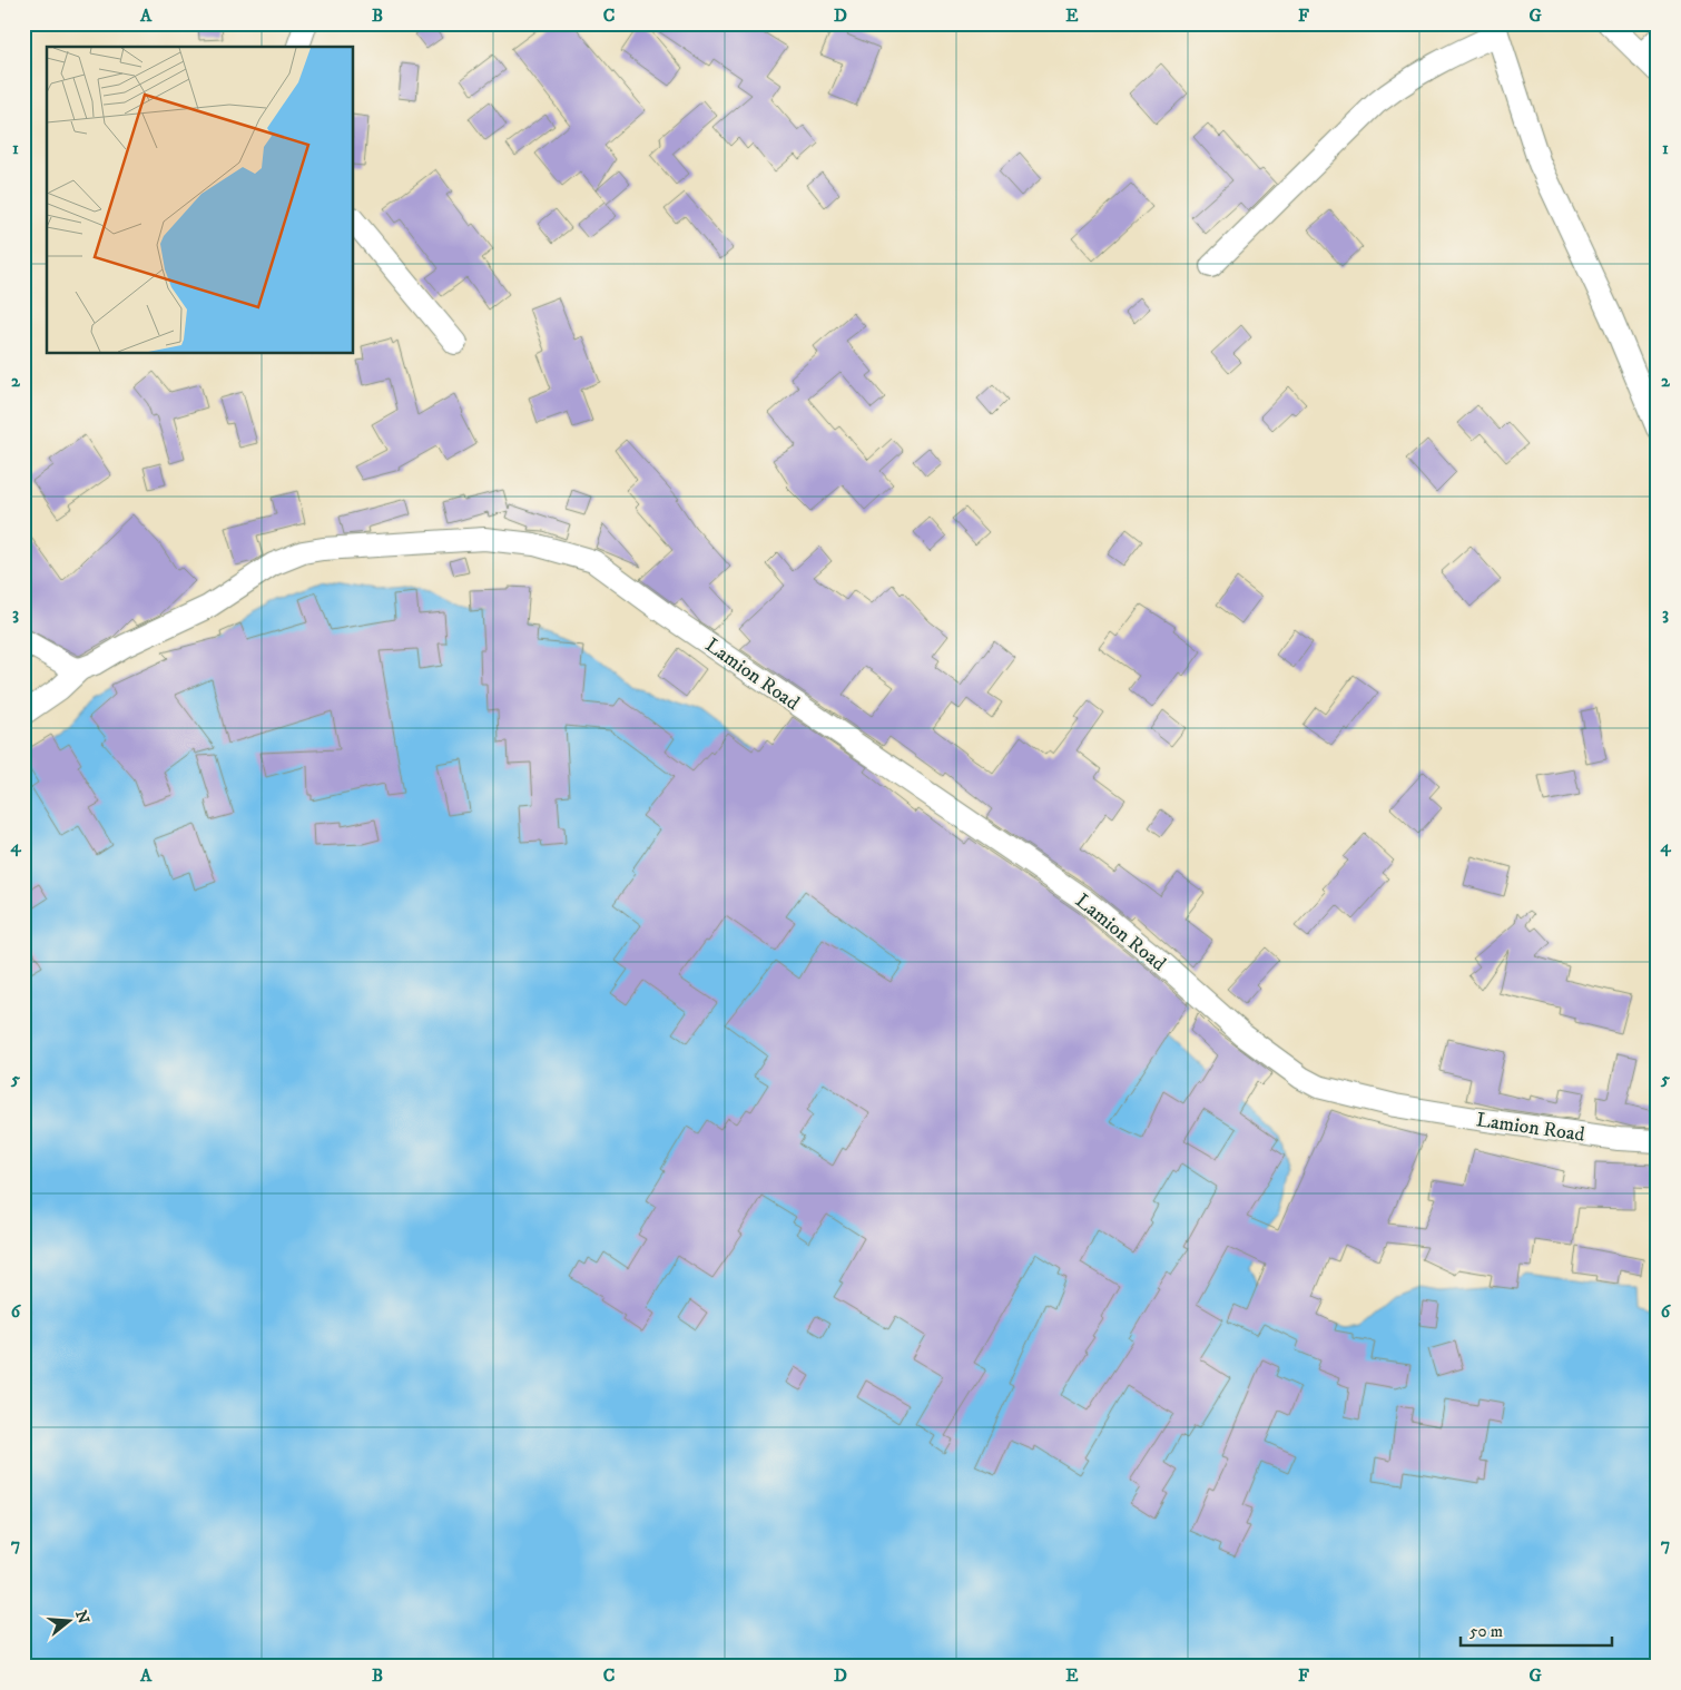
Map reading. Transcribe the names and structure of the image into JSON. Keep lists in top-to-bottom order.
{
  "streets": {
    "street": ["Lamion Road"]
  },
  "scale_bar": "50 m",
  "north": "right",
  "grid": {
    "columns": [
      "A",
      "B",
      "C",
      "D",
      "E",
      "F",
      "G"
    ],
    "rows": [
      "1",
      "2",
      "3",
      "4",
      "5",
      "6",
      "7"
    ]
  }
}
